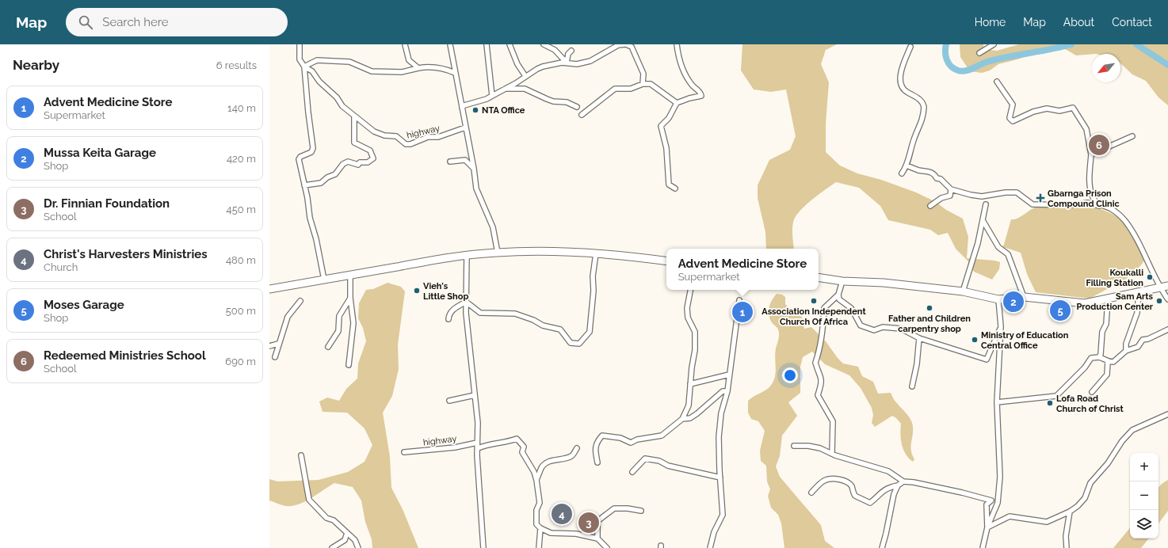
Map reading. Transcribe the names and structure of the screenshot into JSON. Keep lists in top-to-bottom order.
{
  "streets": {
    "street": ["highway"]
  },
  "places": {
    "other": [
      "NTA Office",
      "Koukalli Filling Station",
      "Vieh's Little Shop",
      "Association Independent Church Of Africa",
      "Sam Arts Production Center",
      "Father and Children carpentry shop",
      "Ministry of Education Central Office",
      "Lofa Road Church of Christ"
    ],
    "health": ["Gbarnga Prison Compound Clinic"]
  },
  "north": "bottom left",
  "page": {
    "header": "Map",
    "search": "Search here",
    "nav": [
      "Home",
      "Map",
      "About",
      "Contact"
    ],
    "heading": ["Nearby", "6 results"],
    "list": [
      {
        "mark": "1",
        "name": "Advent Medicine Store",
        "note": "Supermarket",
        "value": "140 m"
      },
      {
        "mark": "2",
        "name": "Mussa Keita Garage",
        "note": "Shop",
        "value": "420 m"
      },
      {
        "mark": "3",
        "name": "Dr. Finnian Foundation",
        "note": "School",
        "value": "450 m"
      },
      {
        "mark": "4",
        "name": "Christ's Harvesters Ministries",
        "note": "Church",
        "value": "480 m"
      },
      {
        "mark": "5",
        "name": "Moses Garage",
        "note": "Shop",
        "value": "500 m"
      },
      {
        "mark": "6",
        "name": "Redeemed Ministries School",
        "note": "School",
        "value": "690 m"
      }
    ],
    "pins": [
      "6",
      "2",
      "5",
      "1",
      "4",
      "3"
    ],
    "popup": ["Advent Medicine Store", "Supermarket"],
    "map_buttons": ["+", "−"]
  }
}
